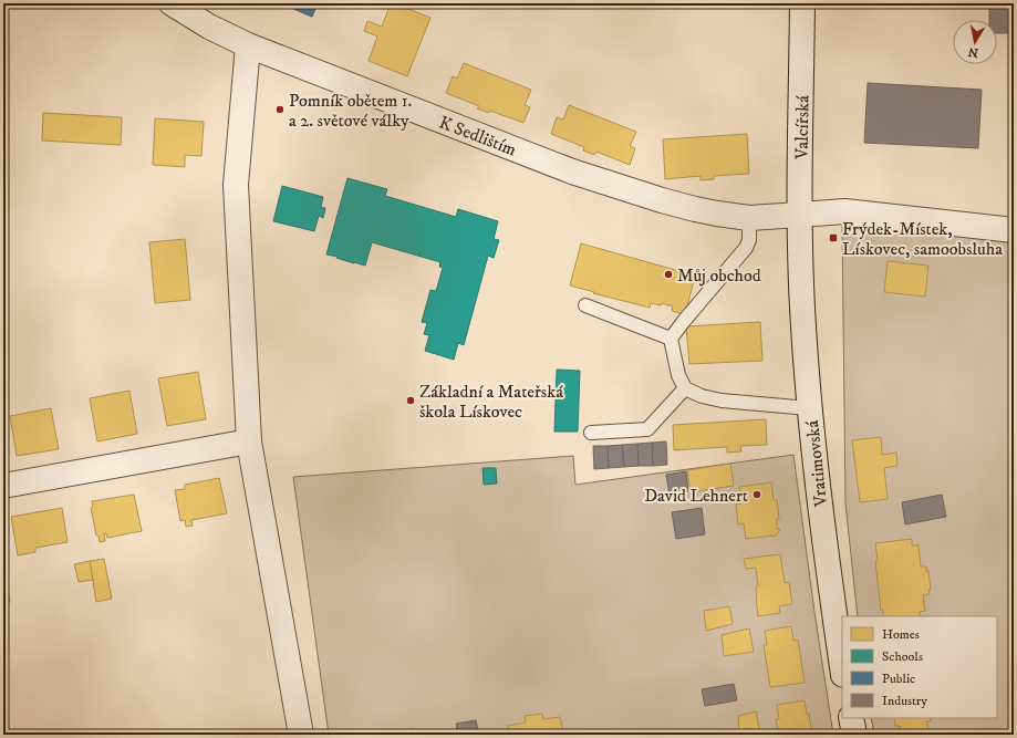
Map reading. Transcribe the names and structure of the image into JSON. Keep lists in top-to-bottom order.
{
  "streets": {
    "street": ["Valcířská", "K Sedlištím", "Vratimovská"]
  },
  "crossings": [
    ["Valcířská", "K Sedlištím"],
    ["Valcířská", "Vratimovská"]
  ],
  "places": {
    "other": [
      "Pomník obětem 1. a 2. světové války",
      "Můj obchod",
      "Základní a Mateřská škola Lískovec",
      "David Lehnert"
    ],
    "transit": ["Frýdek-Místek, Lískovec, samoobsluha"]
  },
  "legend": [
    "Homes",
    "Schools",
    "Public",
    "Industry"
  ],
  "north": "bottom"
}
